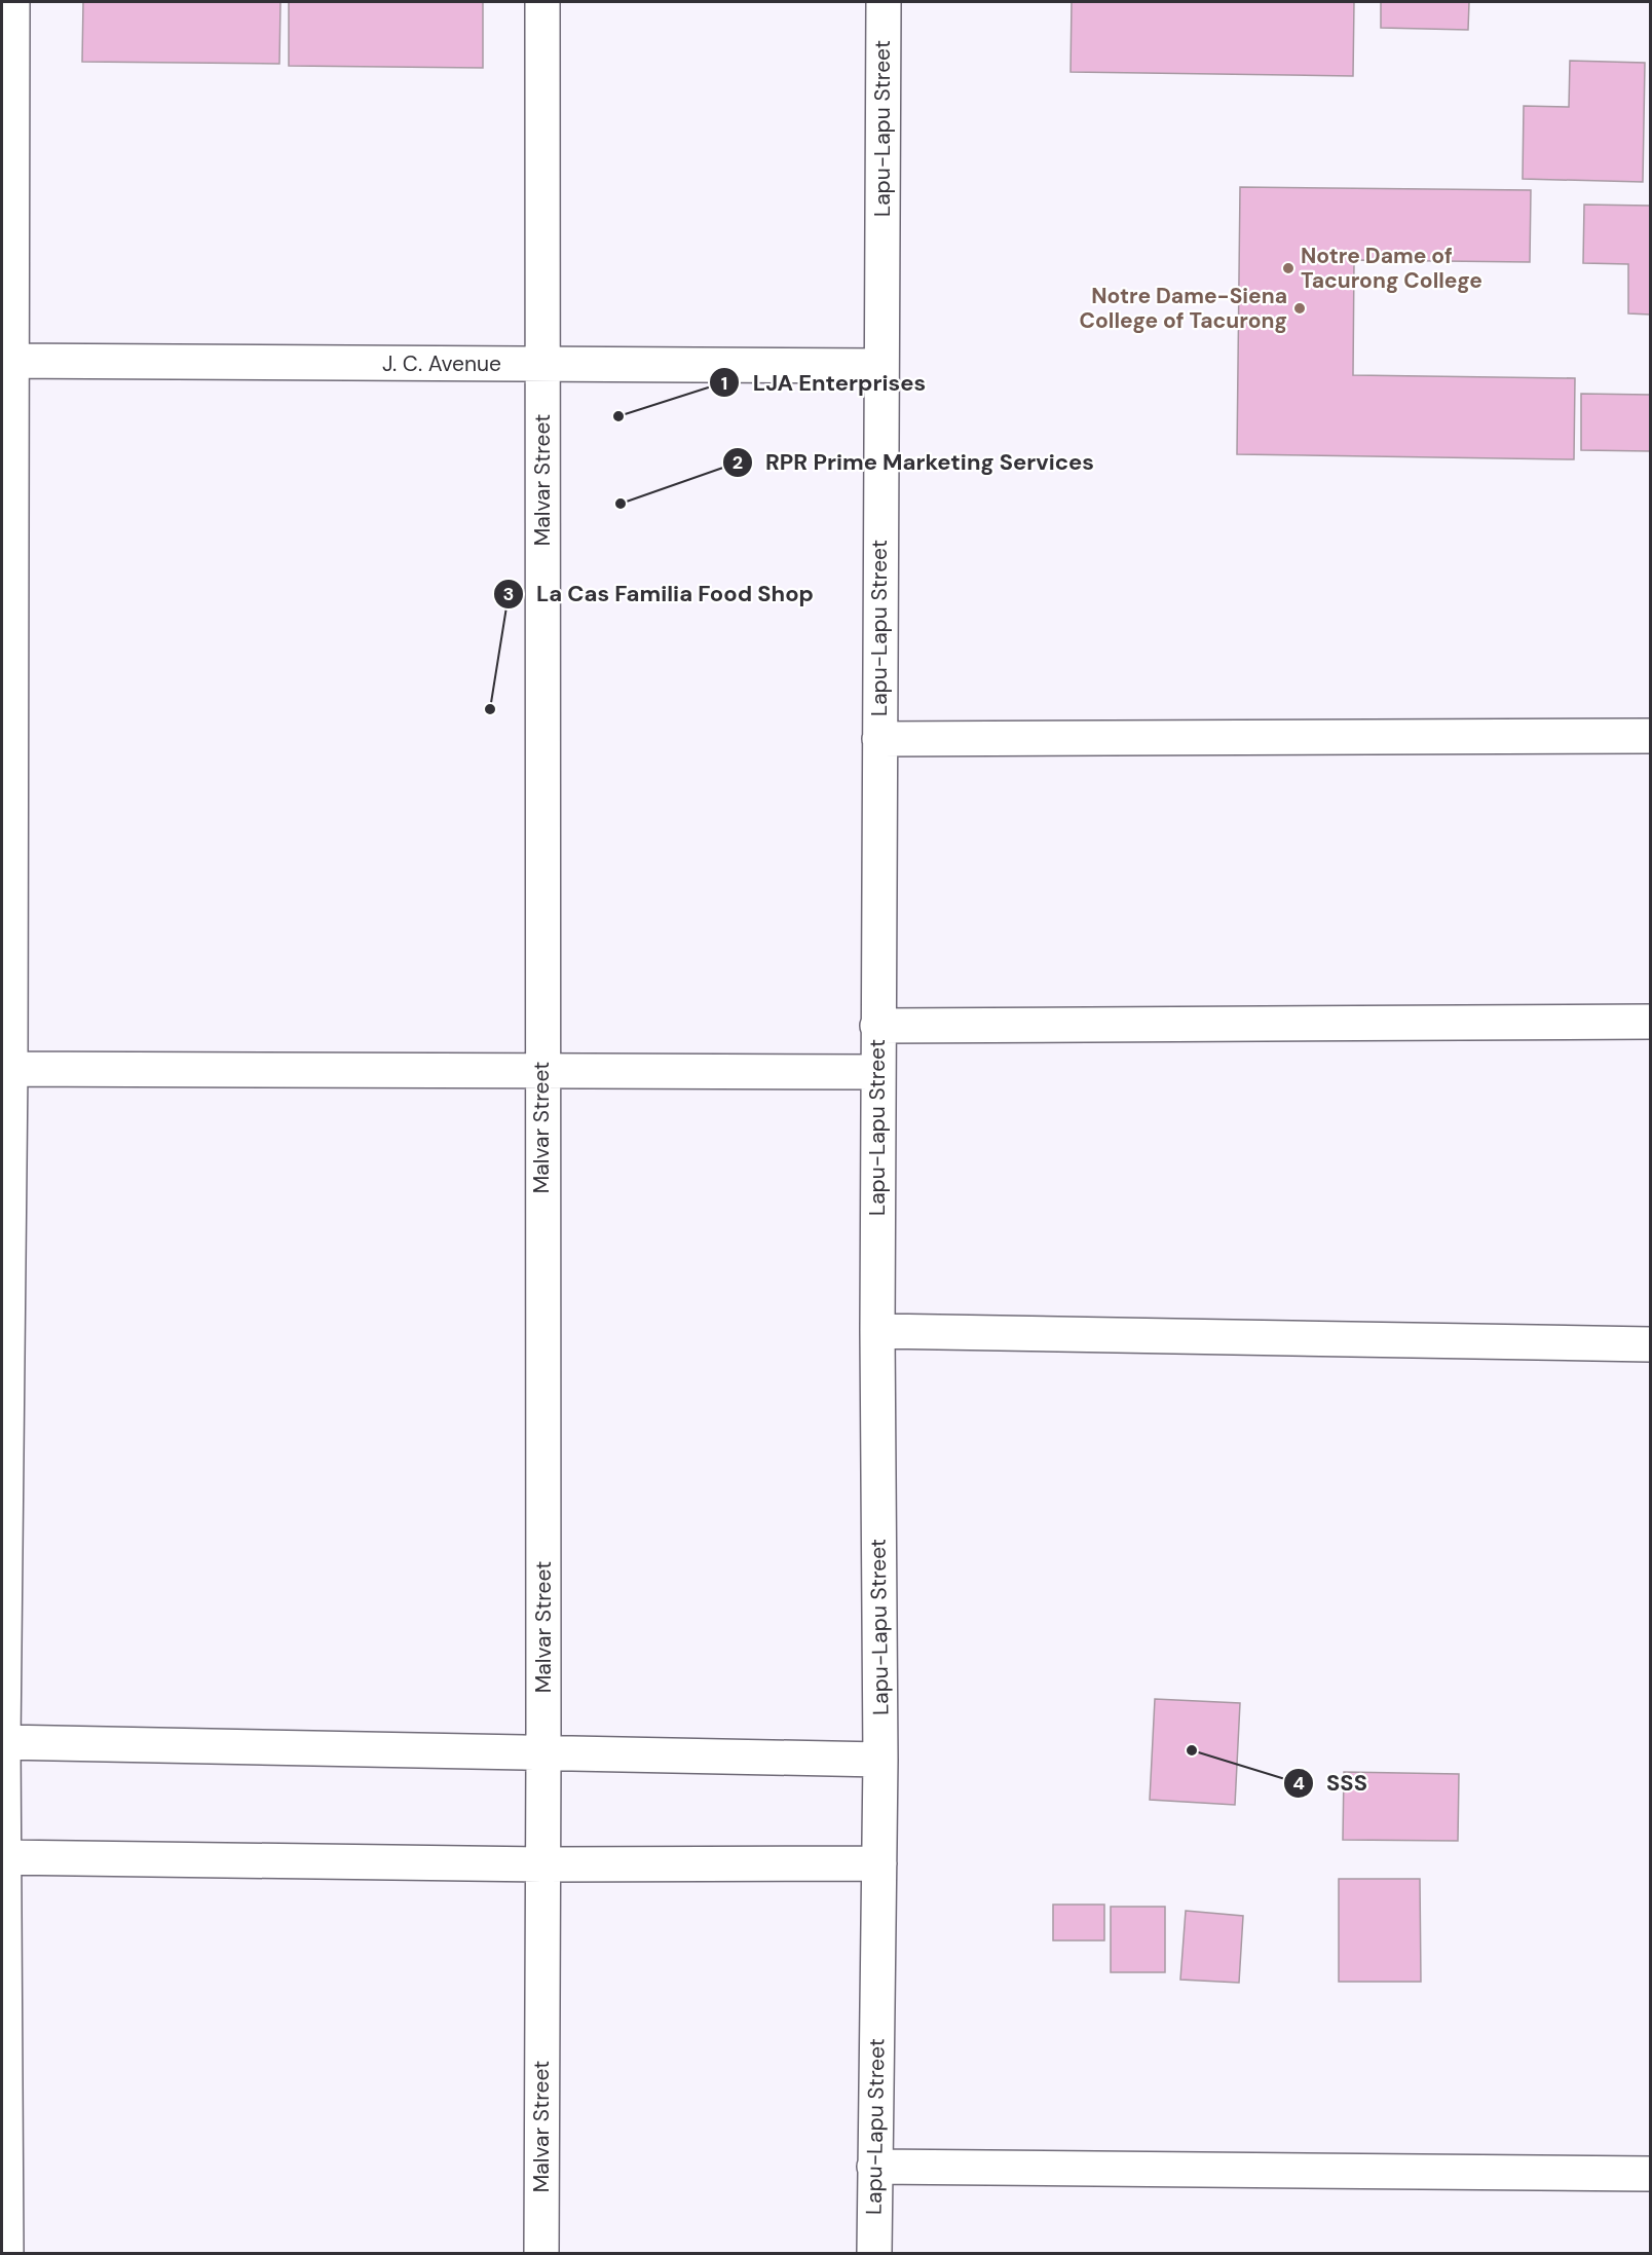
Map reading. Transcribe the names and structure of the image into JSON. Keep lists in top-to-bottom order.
{
  "streets": {
    "street": ["Lapu-Lapu Street", "J. C. Avenue", "Malvar Street"]
  },
  "crossings": [
    ["Lapu-Lapu Street", "J. C. Avenue"],
    ["J. C. Avenue", "Malvar Street"]
  ],
  "places": [
    "Notre Dame of Tacurong College",
    "Notre Dame-Siena College of Tacurong",
    "LJA Enterprises",
    "RPR Prime Marketing Services",
    "La Cas Familia Food Shop",
    "SSS"
  ]
}
